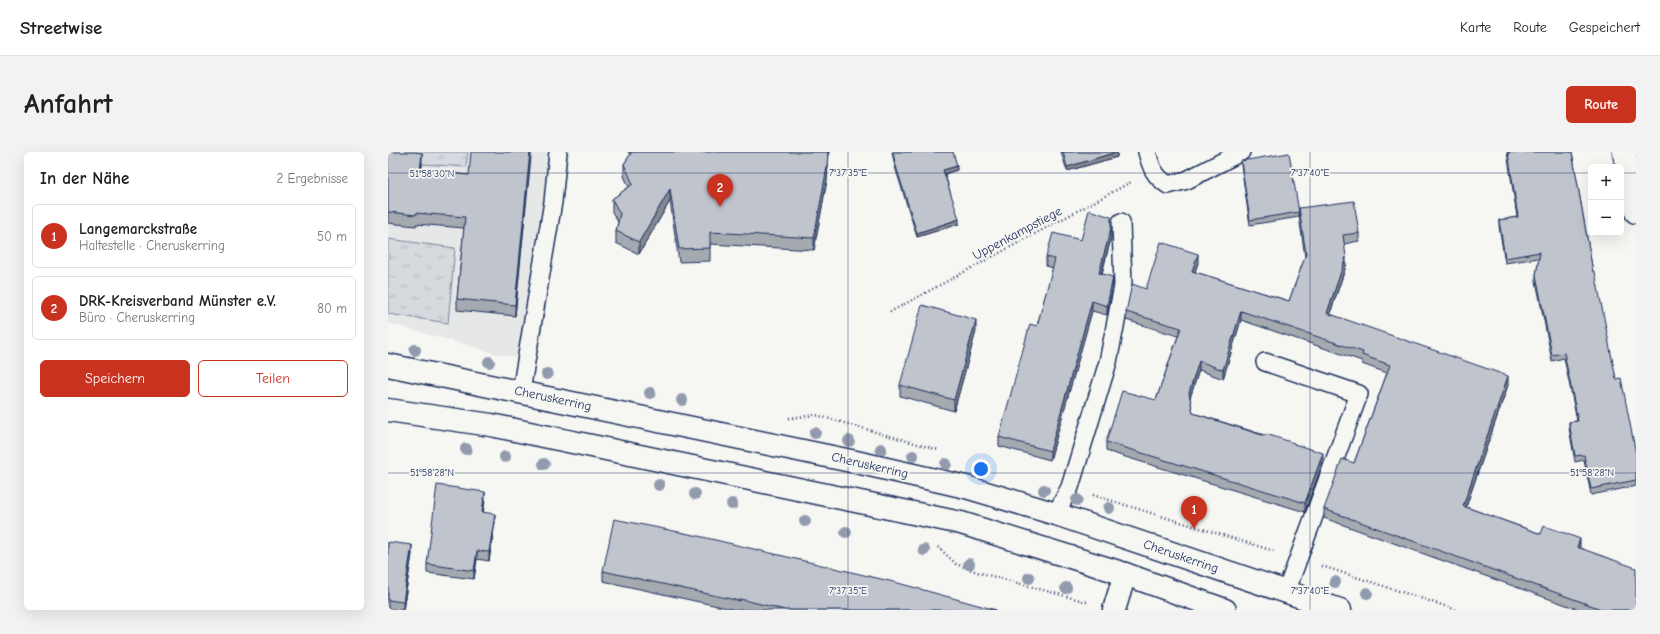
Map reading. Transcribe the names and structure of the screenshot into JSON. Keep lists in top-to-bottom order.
{
  "streets": {
    "main road": ["Cheruskerring"],
    "path": ["Uppenkampstiege"]
  },
  "page": {
    "header": "Streetwise",
    "nav": ["Karte", "Route", "Gespeichert"],
    "buttons": [
      "Route",
      ["Speichern", "Teilen"]
    ],
    "title": "Anfahrt",
    "heading": ["In der Nähe", "2 Ergebnisse"],
    "map_buttons": ["+", "−"],
    "pins": ["2", "1"],
    "list": [
      {
        "mark": "1",
        "name": "Langemarckstraße",
        "note": "Haltestelle · Cheruskerring",
        "value": "50 m"
      },
      {
        "mark": "2",
        "name": "DRK-Kreisverband Münster e.V.",
        "note": "Büro · Cheruskerring",
        "value": "80 m"
      }
    ]
  },
  "coordinates": [
    "7°37'35\"E",
    "7°37'40\"E",
    "51°58'30\"N",
    "51°58'28\"N"
  ]
}
